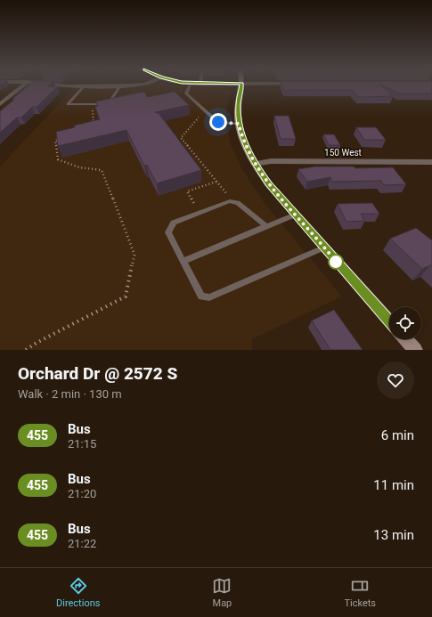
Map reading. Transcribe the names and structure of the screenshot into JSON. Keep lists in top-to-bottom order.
{
  "streets": {
    "street": ["150 West"]
  },
  "lines": ["bus line 455"],
  "page": {
    "heading": ["Orchard Dr @ 2572 S", "Walk · 2 min · 130 m"],
    "list": [
      {
        "mark": "455",
        "name": "Bus",
        "note": "21:15",
        "value": "6 min"
      },
      {
        "mark": "455",
        "name": "Bus",
        "note": "21:20",
        "value": "11 min"
      },
      {
        "mark": "455",
        "name": "Bus",
        "note": "21:22",
        "value": "13 min"
      }
    ],
    "tabs": ["Directions", "Map", "Tickets"]
  }
}
